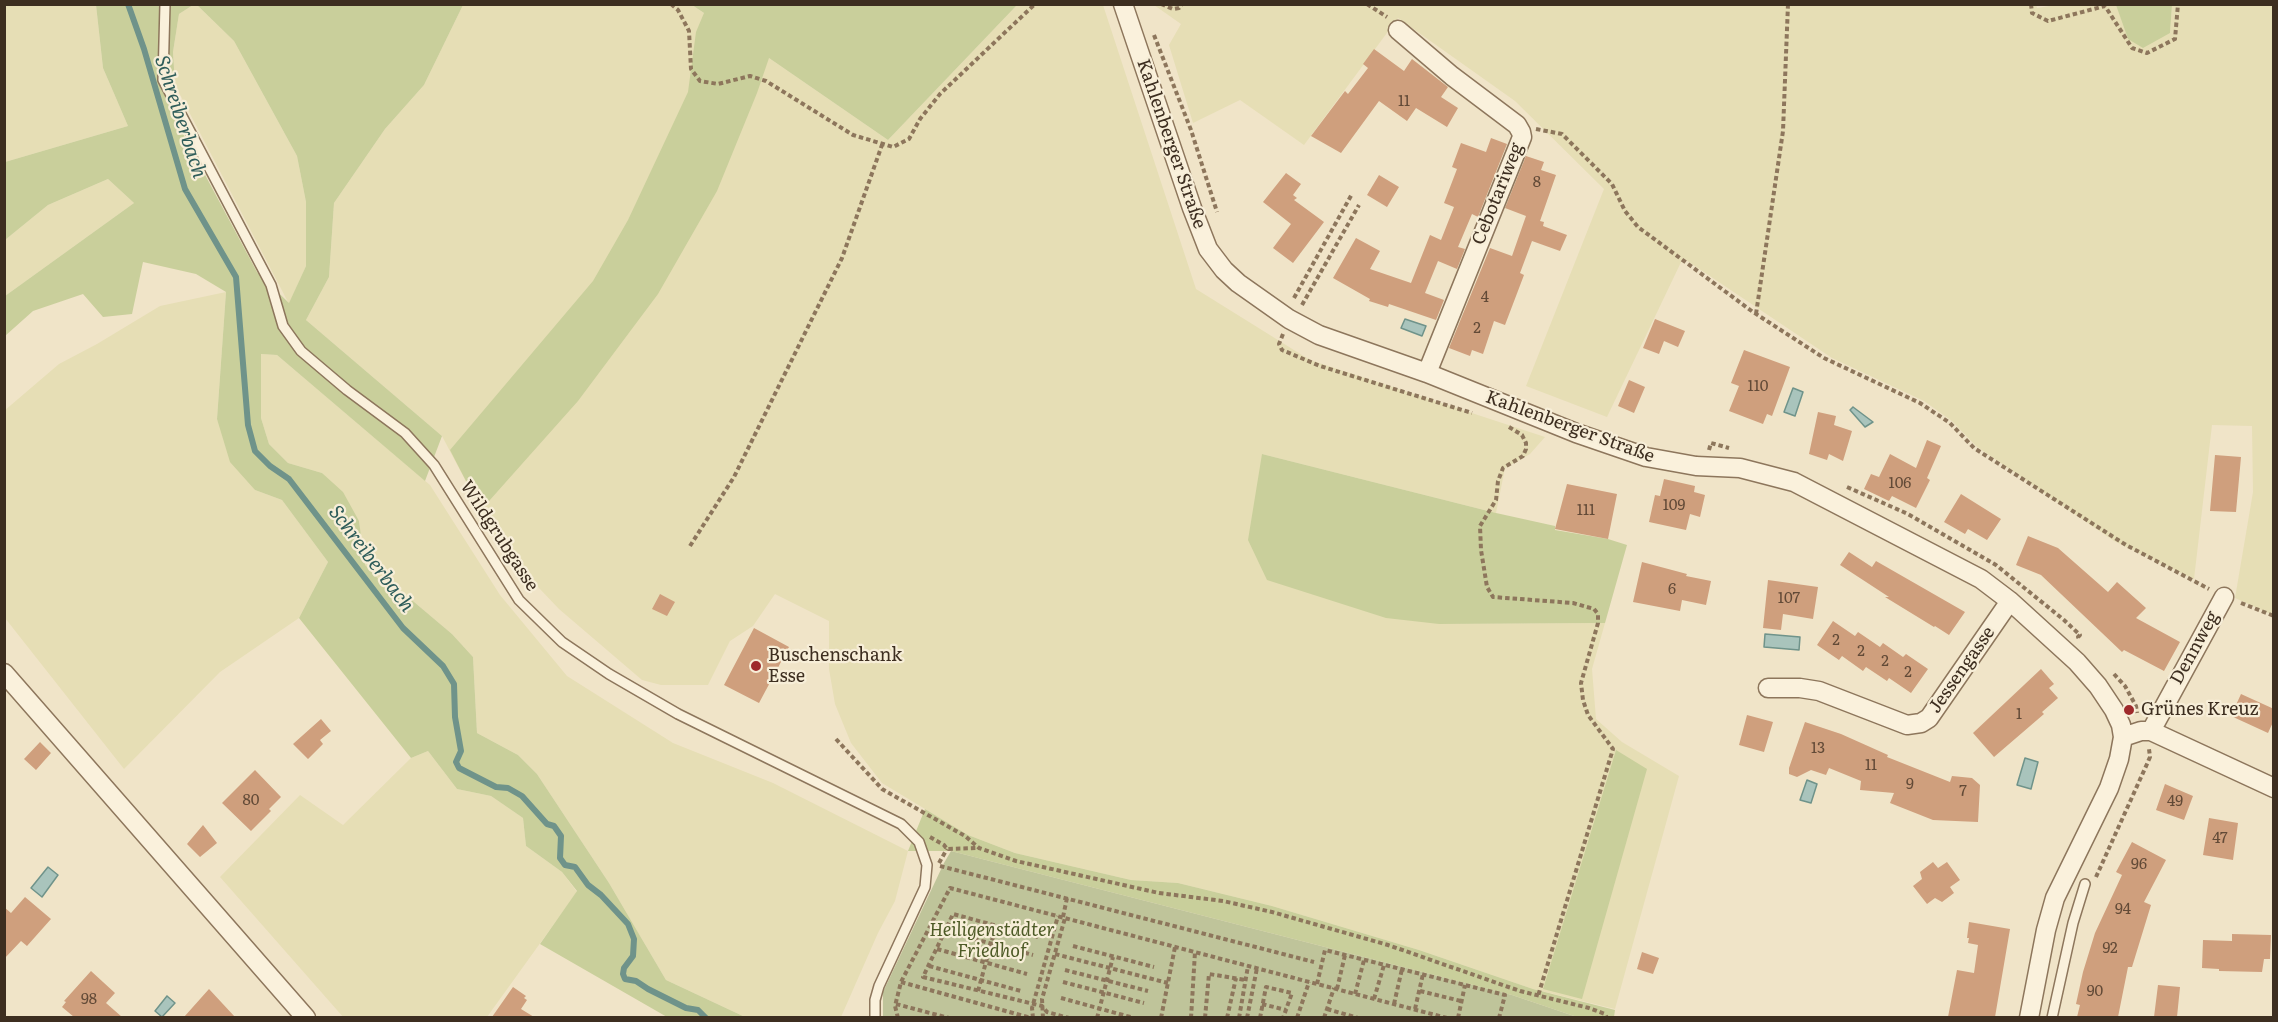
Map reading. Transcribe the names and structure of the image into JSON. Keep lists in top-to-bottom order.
{
  "streets": {
    "street": [
      "Kahlenberger Straße",
      "Cebotariweg",
      "Dennweg",
      "Jessengasse"
    ],
    "lane": ["Wildgrubgasse"]
  },
  "crossings": [
    ["Kahlenberger Straße", "Cebotariweg"],
    ["Kahlenberger Straße", "Jessengasse"]
  ],
  "water": ["Schreiberbach"],
  "parks": ["Heiligenstädter Friedhof"],
  "places": ["Buschenschank Esse", "Grünes Kreuz"],
  "house_numbers": [
    "11",
    "8",
    "4",
    "2",
    "110",
    "106",
    "109",
    "111",
    "6",
    "107",
    "2",
    "2",
    "2",
    "2",
    "1",
    "13",
    "11",
    "9",
    "7",
    "80",
    "49",
    "47",
    "96",
    "94",
    "92",
    "90",
    "98"
  ]
}
